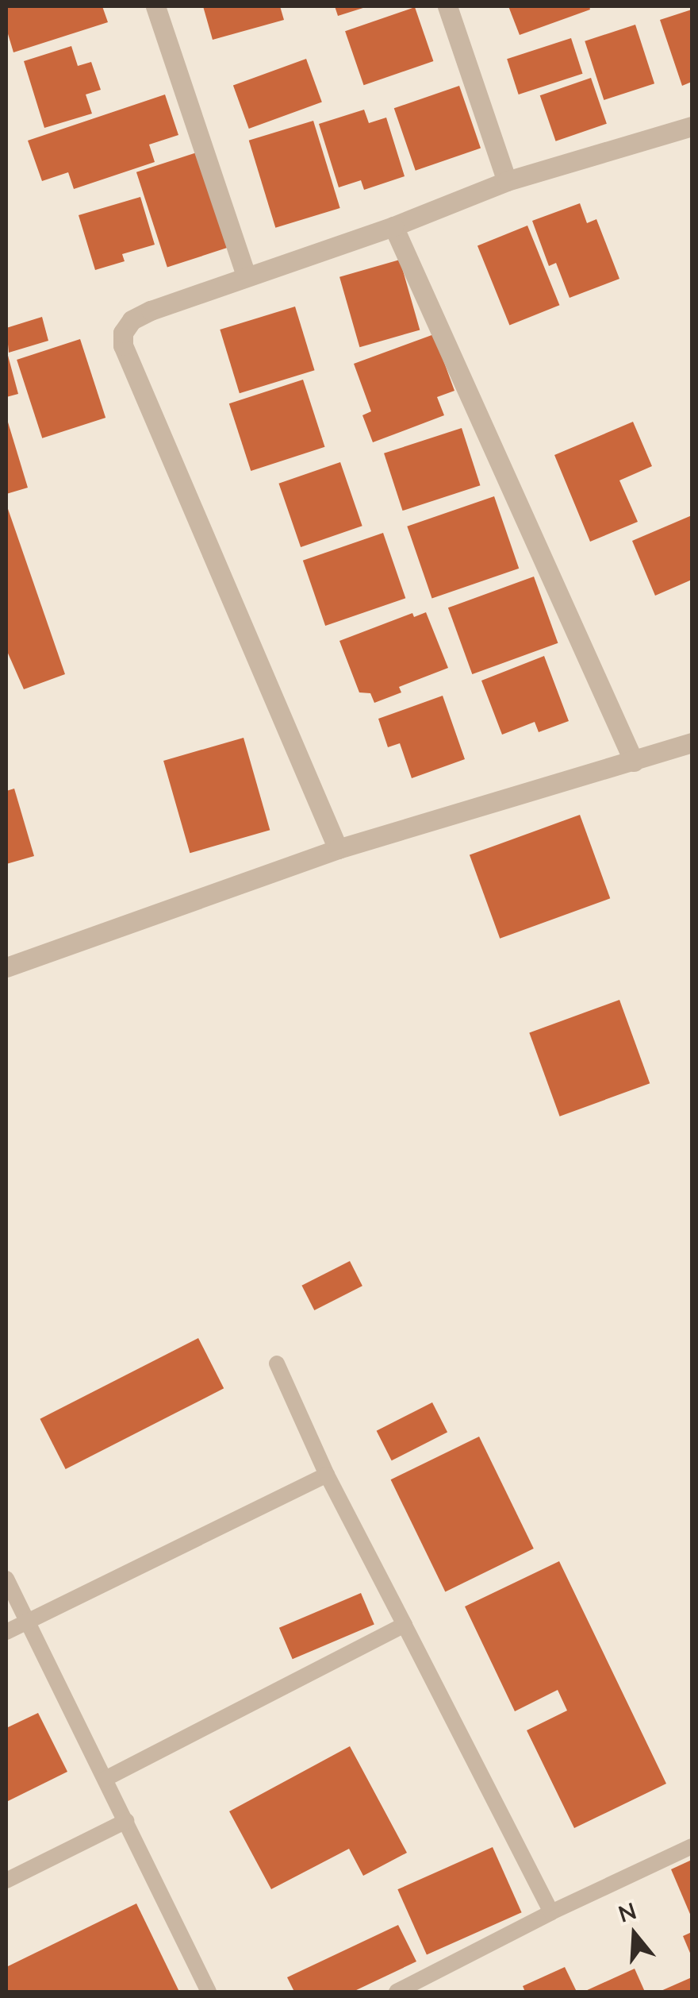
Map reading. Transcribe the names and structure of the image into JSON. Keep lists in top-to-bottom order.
{
  "north": "top"
}
